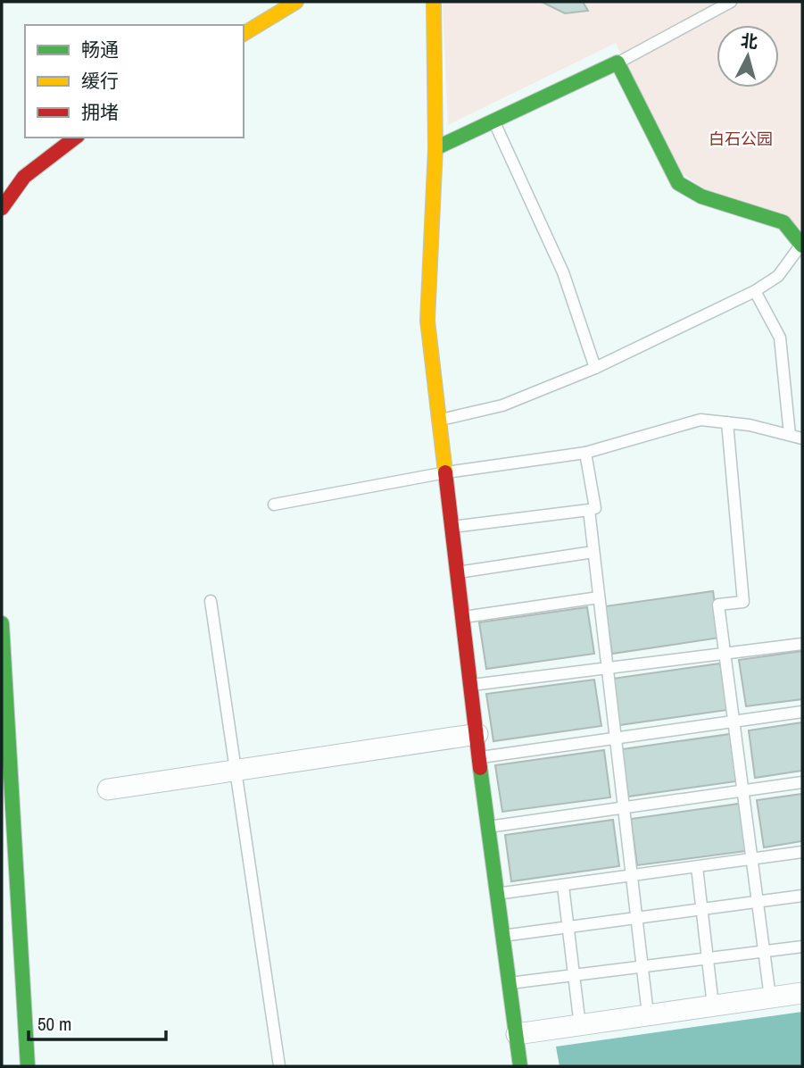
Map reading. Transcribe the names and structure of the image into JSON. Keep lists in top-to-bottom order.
{
  "parks": ["白石公园"],
  "legend": ["畅通", "缓行", "拥堵"],
  "scale_bar": "50 m",
  "north": "top"
}
